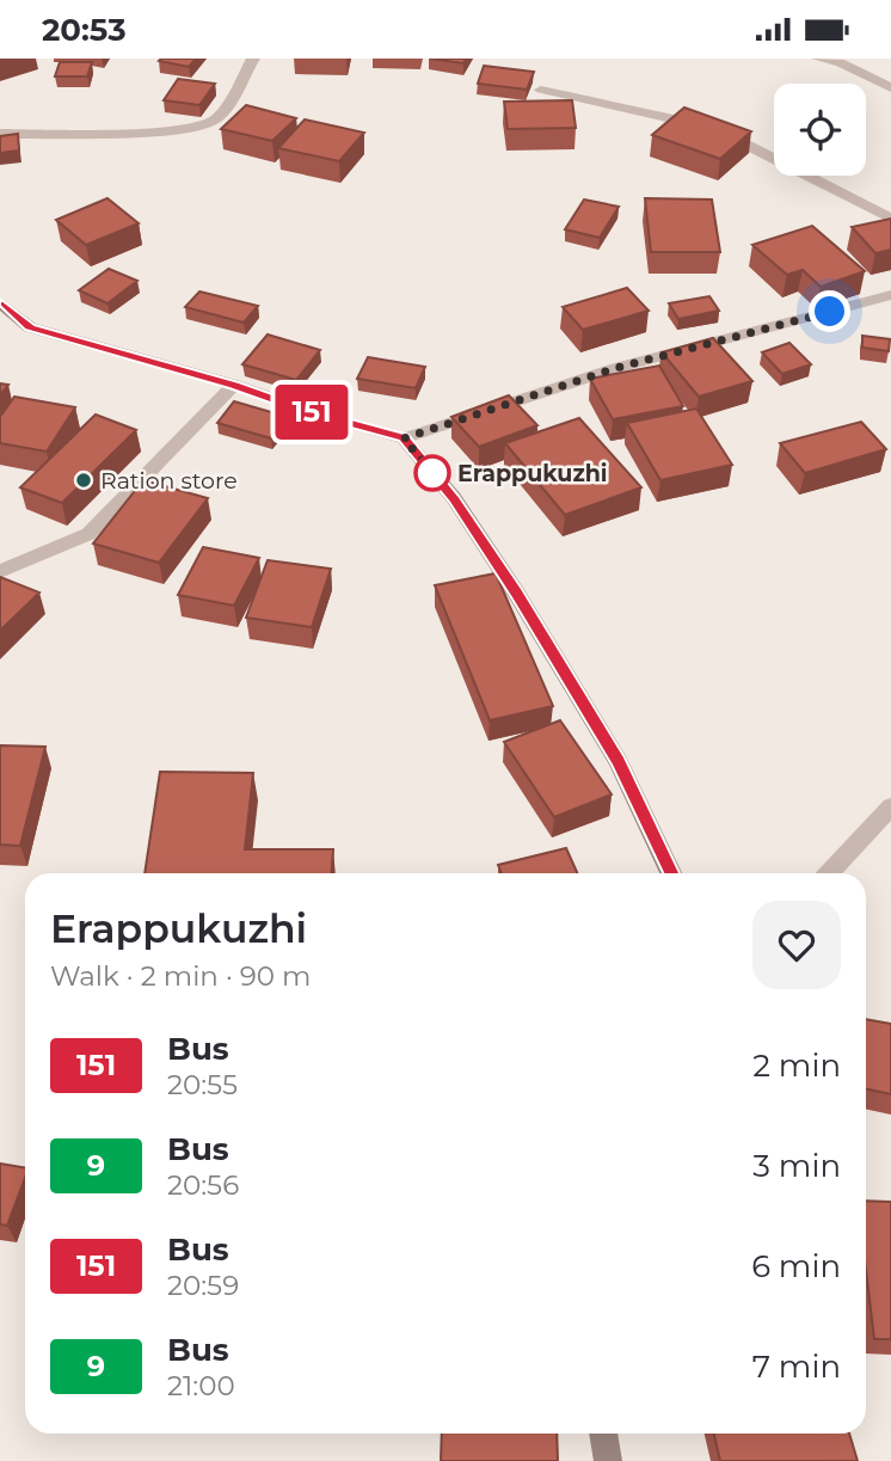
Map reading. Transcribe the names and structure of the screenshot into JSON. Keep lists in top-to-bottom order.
{
  "places": ["Erappukuzhi", "Ration store"],
  "lines": ["bus line 151"],
  "page": {
    "status": "20:53",
    "on_map": "151",
    "heading": ["Erappukuzhi", "Walk · 2 min · 90 m"],
    "list": [
      {
        "mark": "151",
        "name": "Bus",
        "note": "20:55",
        "value": "2 min"
      },
      {
        "mark": "9",
        "name": "Bus",
        "note": "20:56",
        "value": "3 min"
      },
      {
        "mark": "151",
        "name": "Bus",
        "note": "20:59",
        "value": "6 min"
      },
      {
        "mark": "9",
        "name": "Bus",
        "note": "21:00",
        "value": "7 min"
      }
    ]
  }
}
